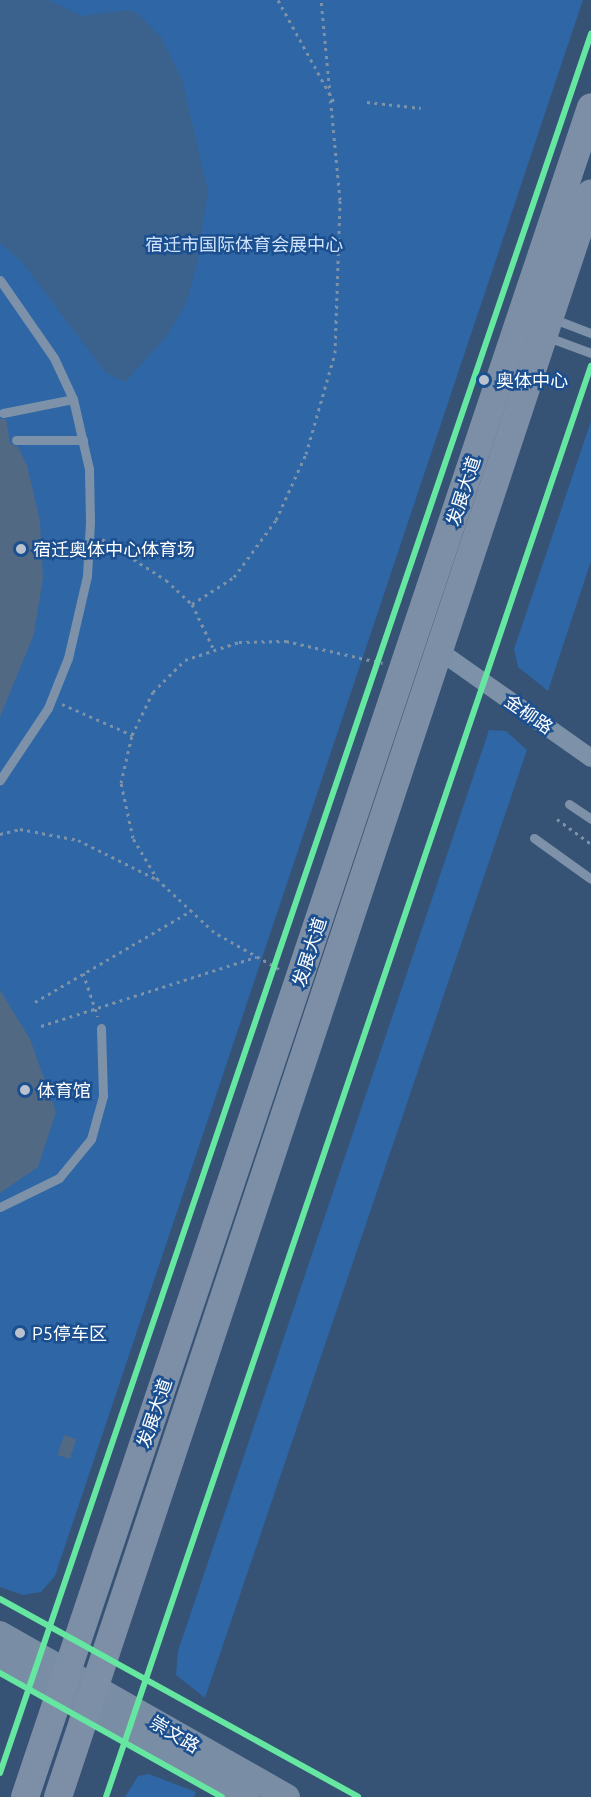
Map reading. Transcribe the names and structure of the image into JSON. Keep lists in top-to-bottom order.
{
  "streets": {
    "main road": ["发展大道"],
    "street": ["金柳路", "崇文路"]
  },
  "crossings": [
    ["发展大道", "金柳路"],
    ["发展大道", "崇文路"]
  ],
  "parks": ["宿迁市国际体育会展中心"],
  "places": [
    "奥体中心",
    "宿迁奥体中心体育场",
    "体育馆",
    "P5停车区"
  ]
}
